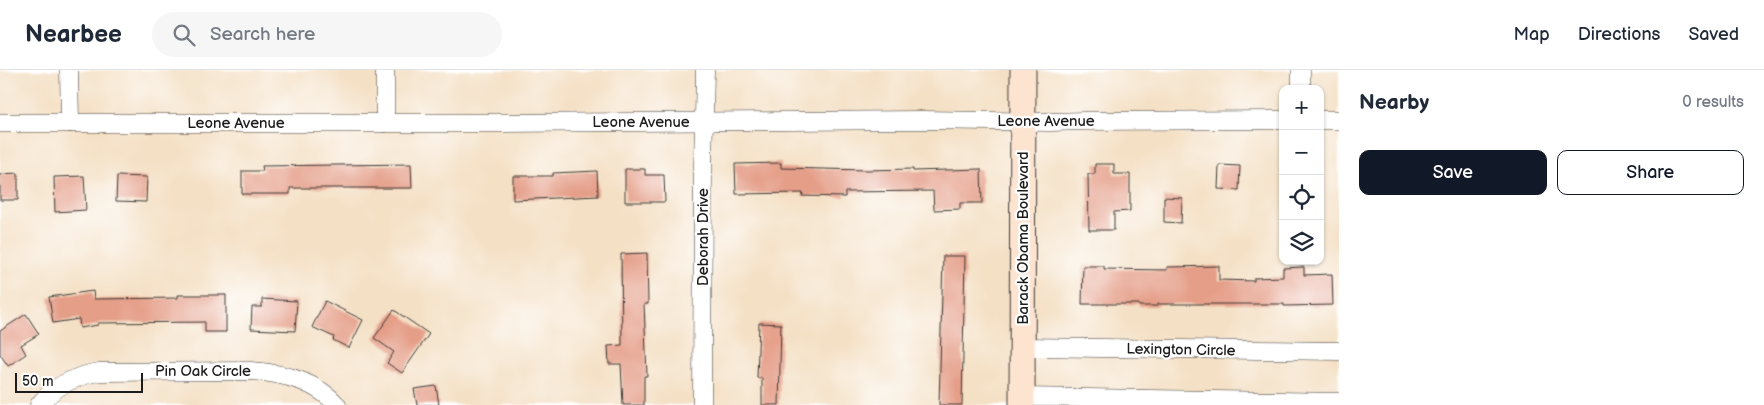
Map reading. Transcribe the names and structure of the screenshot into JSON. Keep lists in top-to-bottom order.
{
  "streets": {
    "main road": ["Barack Obama Boulevard"],
    "street": [
      "Leone Avenue",
      "Deborah Drive",
      "Lexington Circle",
      "Pin Oak Circle"
    ]
  },
  "crossings": [
    ["Leone Avenue", "Deborah Drive"],
    ["Leone Avenue", "Barack Obama Boulevard"],
    ["Barack Obama Boulevard", "Lexington Circle"]
  ],
  "scale_bar": "50 m",
  "page": {
    "header": "Nearbee",
    "search": "Search here",
    "nav": ["Map", "Directions", "Saved"],
    "heading": ["Nearby", "0 results"],
    "map_buttons": ["+", "−"],
    "buttons": ["Save", "Share"],
    "scale": "50 m"
  }
}
